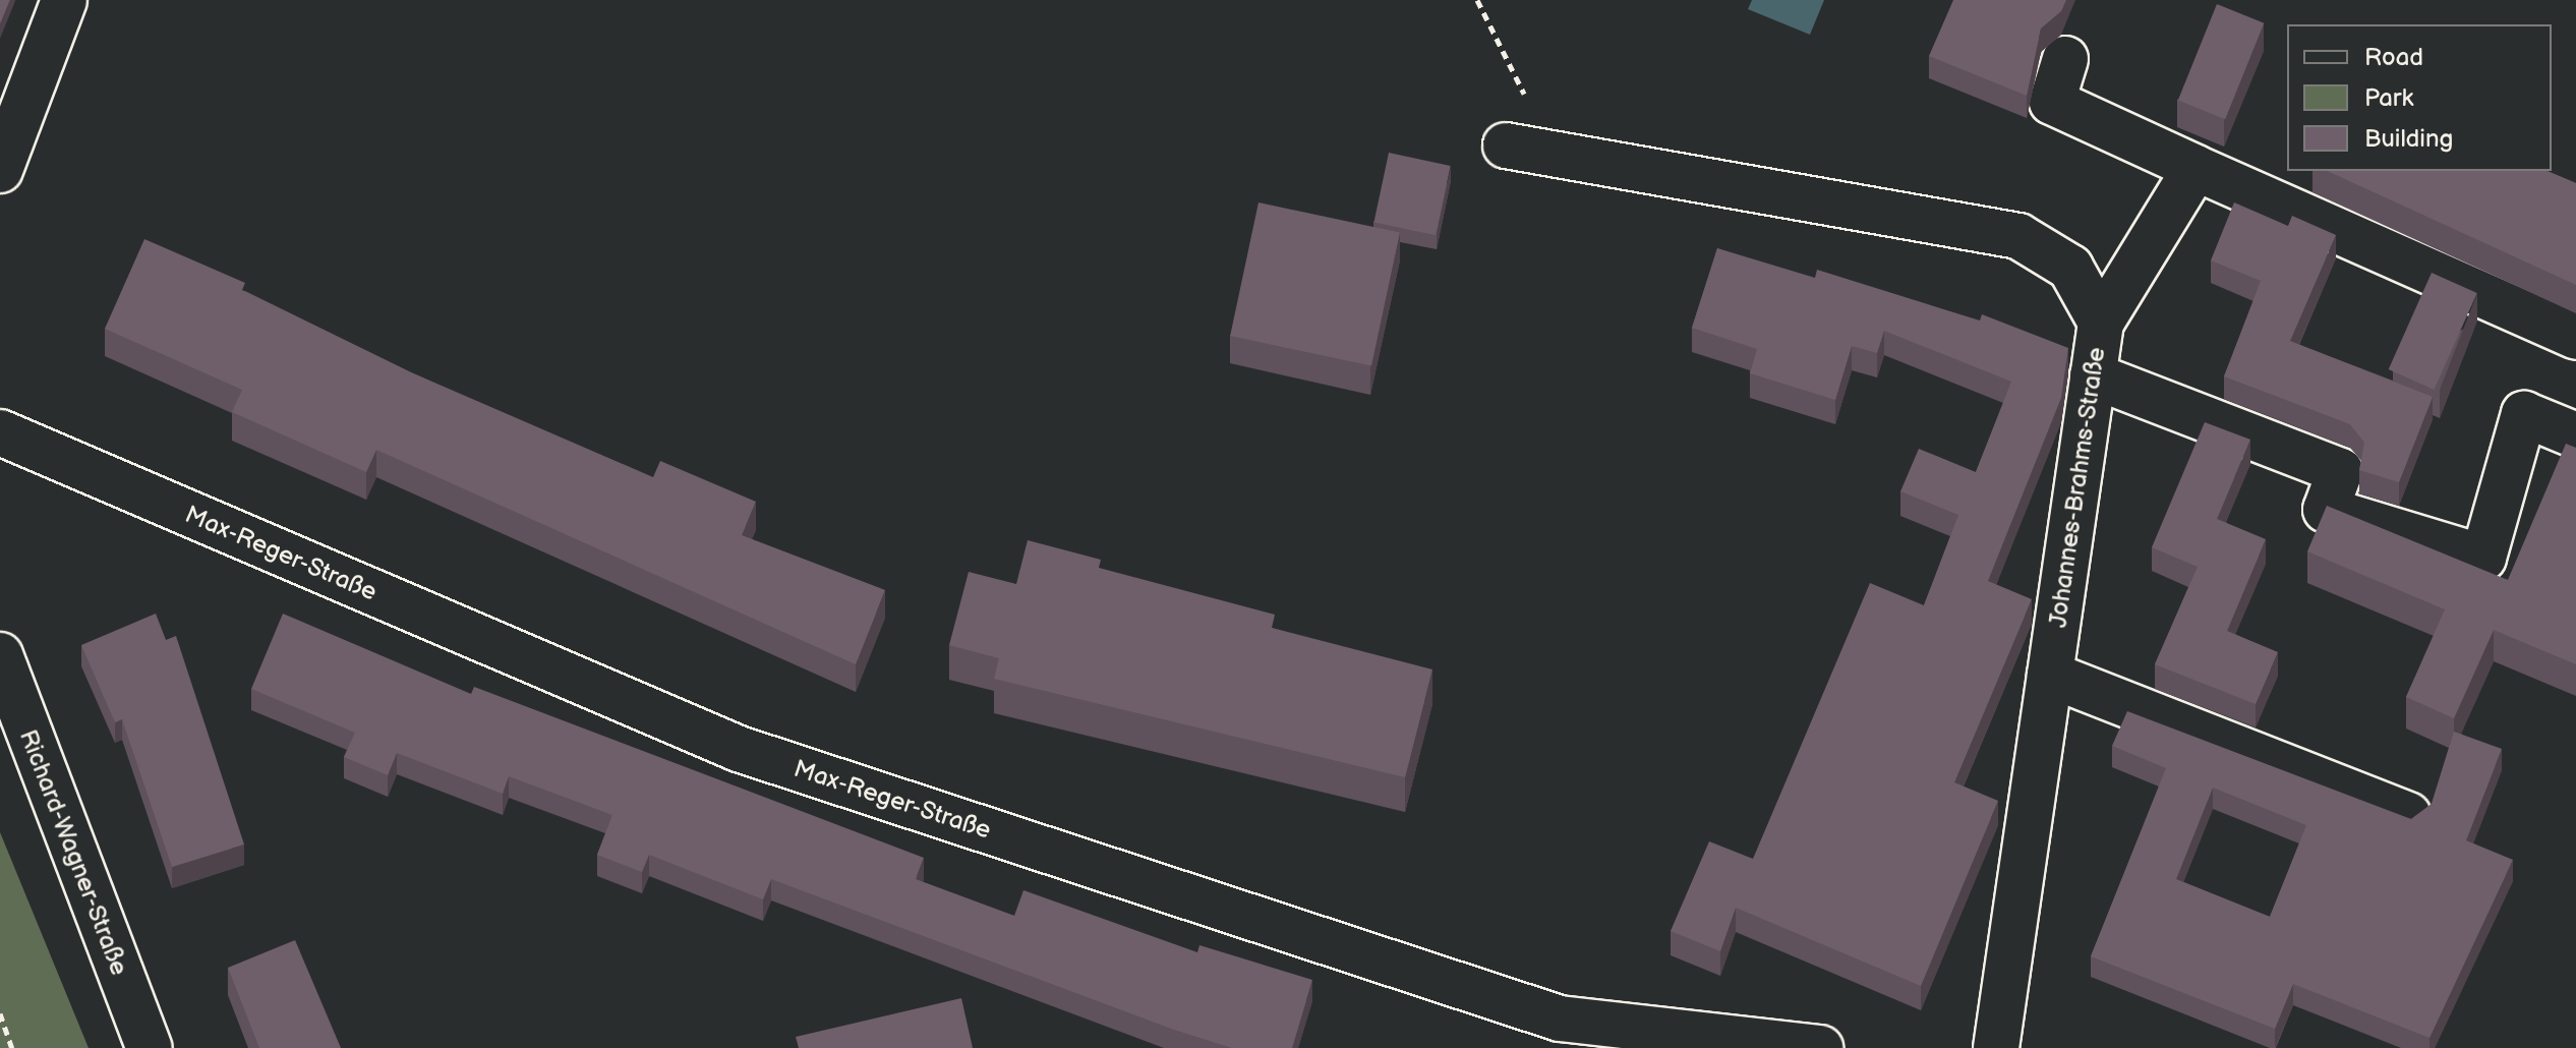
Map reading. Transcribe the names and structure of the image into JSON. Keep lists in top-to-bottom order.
{
  "streets": {
    "street": ["Johannes-Brahms-Straße", "Max-Reger-Straße", "Richard-Wagner-Straße"]
  },
  "legend": ["Road", "Park", "Building"]
}
